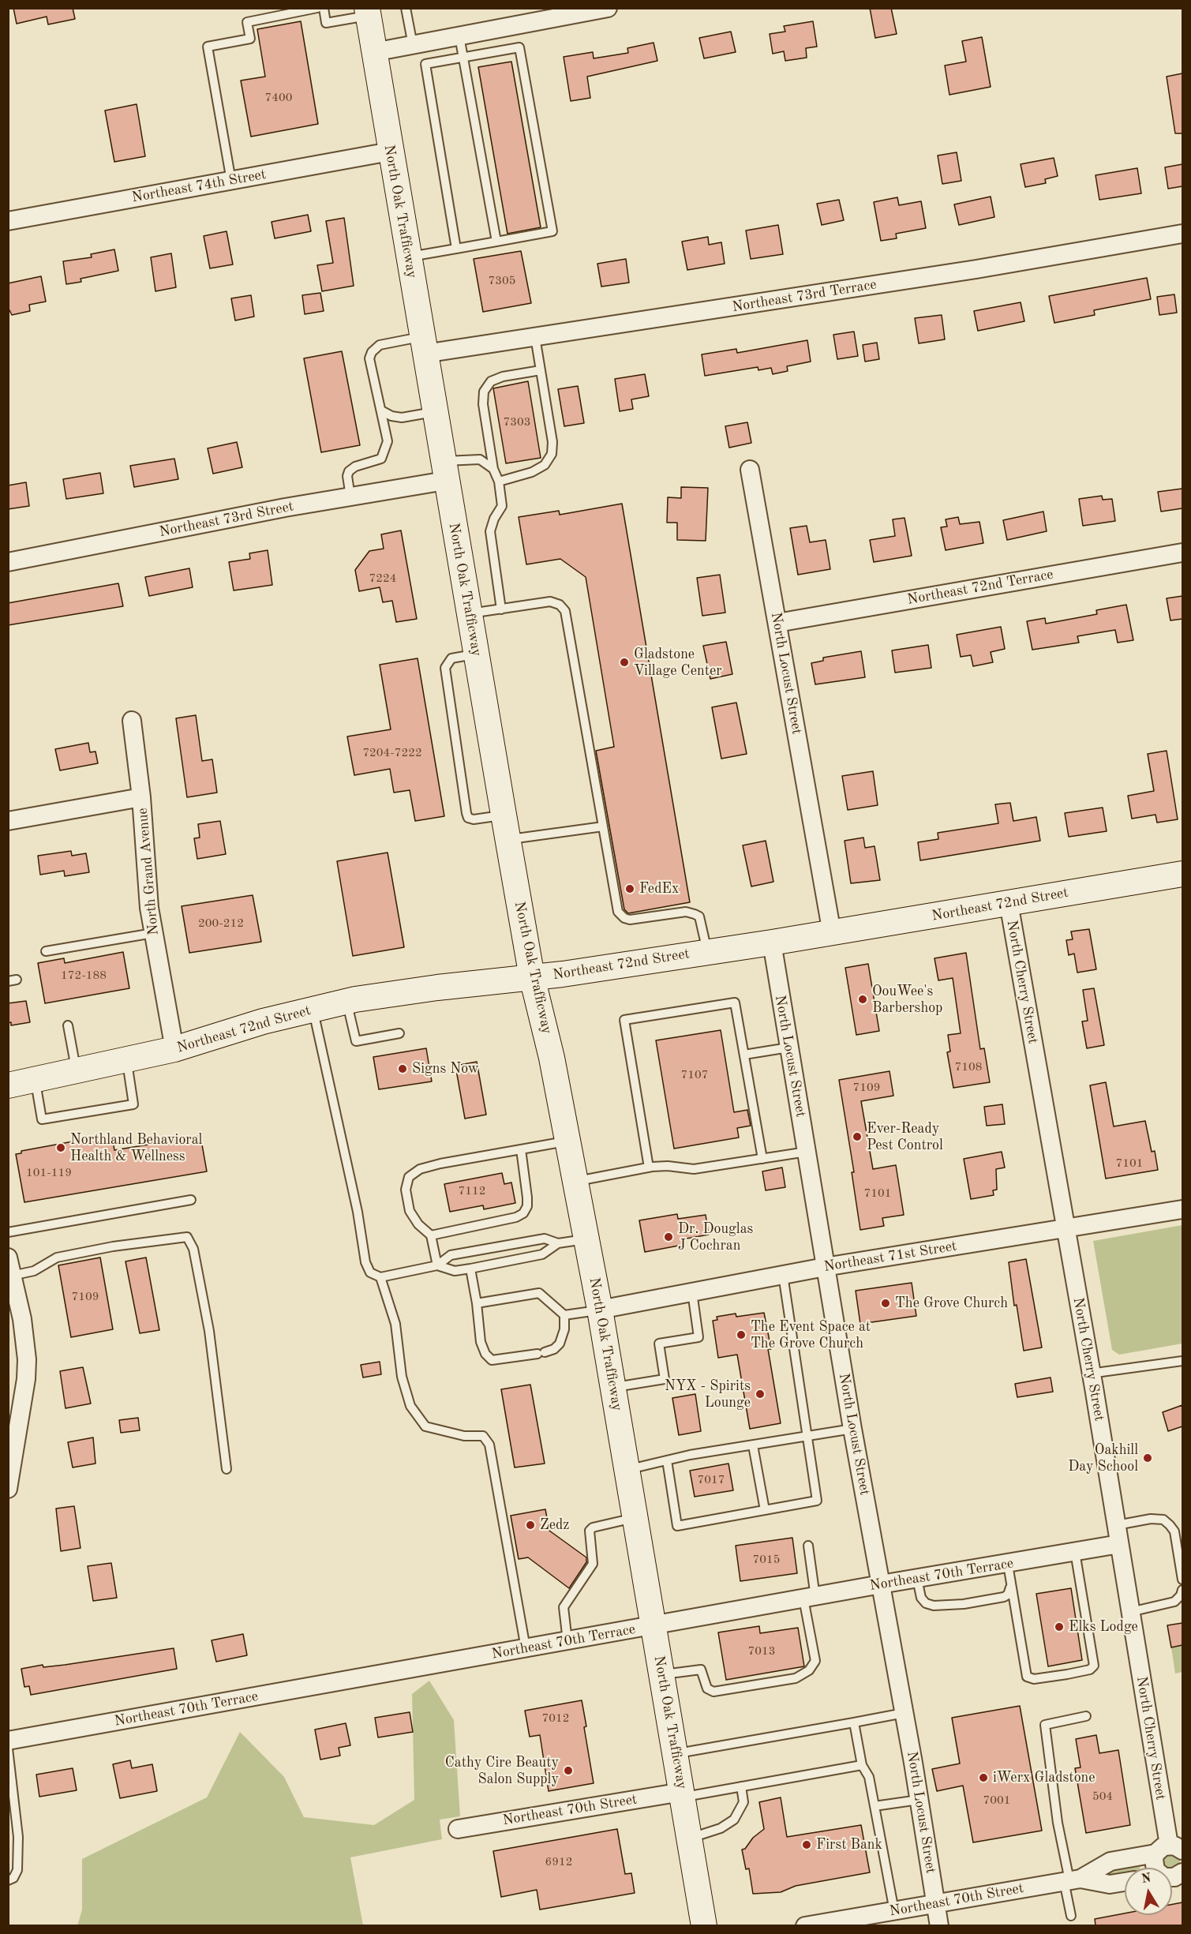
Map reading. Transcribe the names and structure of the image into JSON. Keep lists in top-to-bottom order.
{
  "streets": {
    "main road": ["North Oak Trafficway", "Northeast 72nd Street"],
    "street": [
      "Northeast 74th Street",
      "Northeast 73rd Terrace",
      "Northeast 73rd Street",
      "Northeast 72nd Terrace",
      "North Locust Street",
      "North Grand Avenue",
      "North Cherry Street",
      "Northeast 71st Street",
      "Northeast 70th Terrace",
      "Northeast 70th Street"
    ]
  },
  "crossings": [
    ["Northeast 74th Street", "North Oak Trafficway"],
    ["North Oak Trafficway", "Northeast 73rd Terrace"],
    ["North Oak Trafficway", "Northeast 73rd Street"],
    ["North Oak Trafficway", "Northeast 72nd Street"],
    ["North Oak Trafficway", "Northeast 71st Street"],
    ["North Oak Trafficway", "Northeast 70th Terrace"],
    ["North Oak Trafficway", "Northeast 70th Street"],
    ["Northeast 72nd Terrace", "North Locust Street"],
    ["North Locust Street", "Northeast 72nd Street"],
    ["North Locust Street", "Northeast 71st Street"],
    ["North Locust Street", "Northeast 70th Terrace"],
    ["North Locust Street", "Northeast 70th Street"],
    ["North Grand Avenue", "Northeast 72nd Street"],
    ["Northeast 72nd Street", "North Cherry Street"],
    ["North Cherry Street", "Northeast 71st Street"],
    ["North Cherry Street", "Northeast 70th Terrace"],
    ["North Cherry Street", "Northeast 70th Street"]
  ],
  "places": [
    "Gladstone Village Center",
    "FedEx",
    "OouWee's Barbershop",
    "Signs Now",
    "Ever-Ready Pest Control",
    "Northland Behavioral Health & Wellness",
    "Dr. Douglas J Cochran",
    "The Grove Church",
    "The Event Space at The Grove Church",
    "NYX - Spirits Lounge",
    "Oakhill Day School",
    "Zedz",
    "Elks Lodge",
    "Cathy Cire Beauty Salon Supply",
    "iWerx Gladstone",
    "First Bank"
  ],
  "house_numbers": [
    "7400",
    "7305",
    "7303",
    "7224",
    "7204-7222",
    "200-212",
    "172-188",
    "7108",
    "7107",
    "7109",
    "7101",
    "101-119",
    "7112",
    "7101",
    "7109",
    "7017",
    "7015",
    "7013",
    "7012",
    "504",
    "7001",
    "6912"
  ],
  "north": "top"
}
